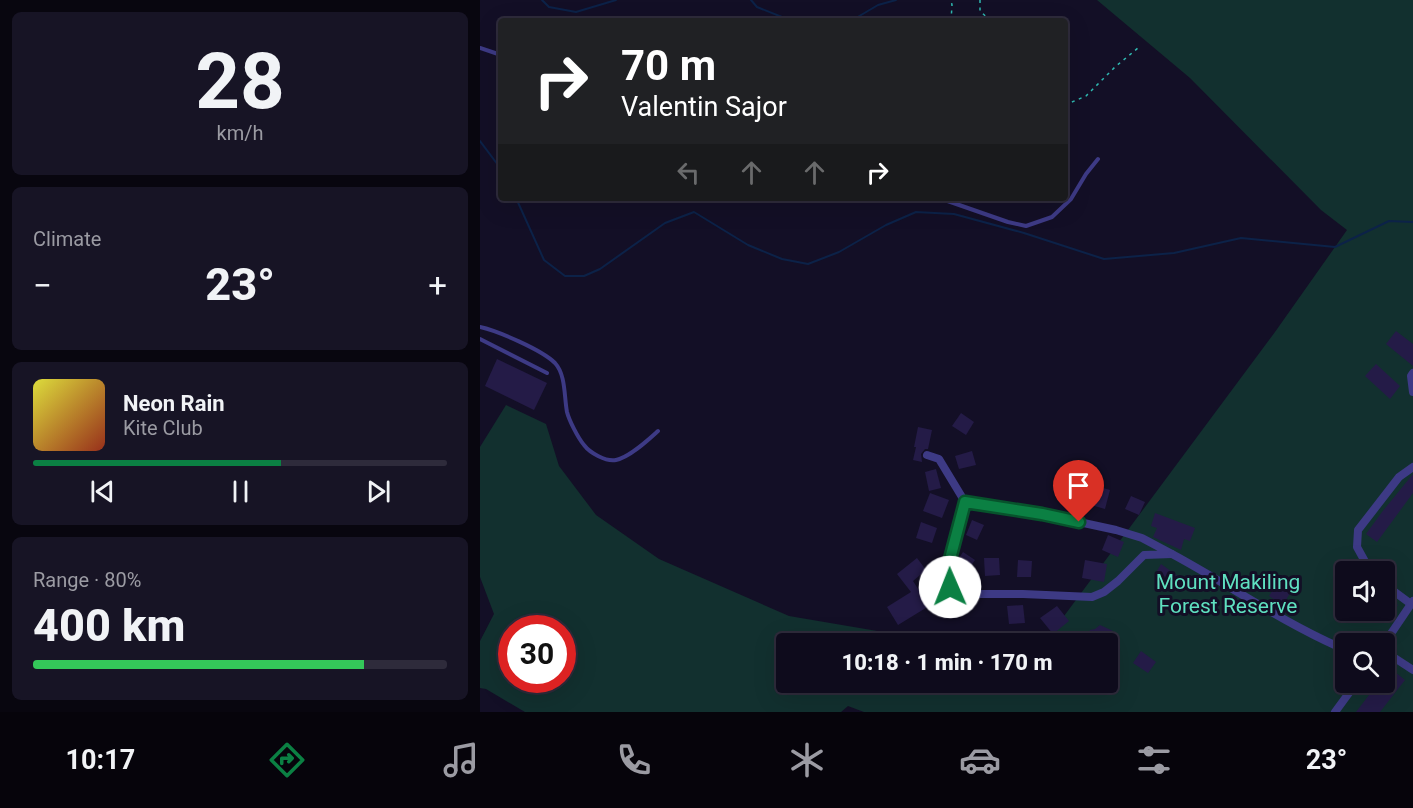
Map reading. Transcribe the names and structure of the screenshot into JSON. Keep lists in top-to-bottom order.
{
  "parks": ["Mount Makiling Forest Reserve"],
  "page": {
    "tile": [
      ["28", "km/h"],
      "Climate",
      ["Range · 80%", "400 km"]
    ],
    "turn": ["70 m", "Valentin Sajor"],
    "heat": ["−", "23°", "+"],
    "song": ["Neon Rain", "Kite Club"],
    "limit": "30",
    "trip": "10:18 · 1 min · 170 m",
    "tabs": ["10:17", "23°"]
  }
}
